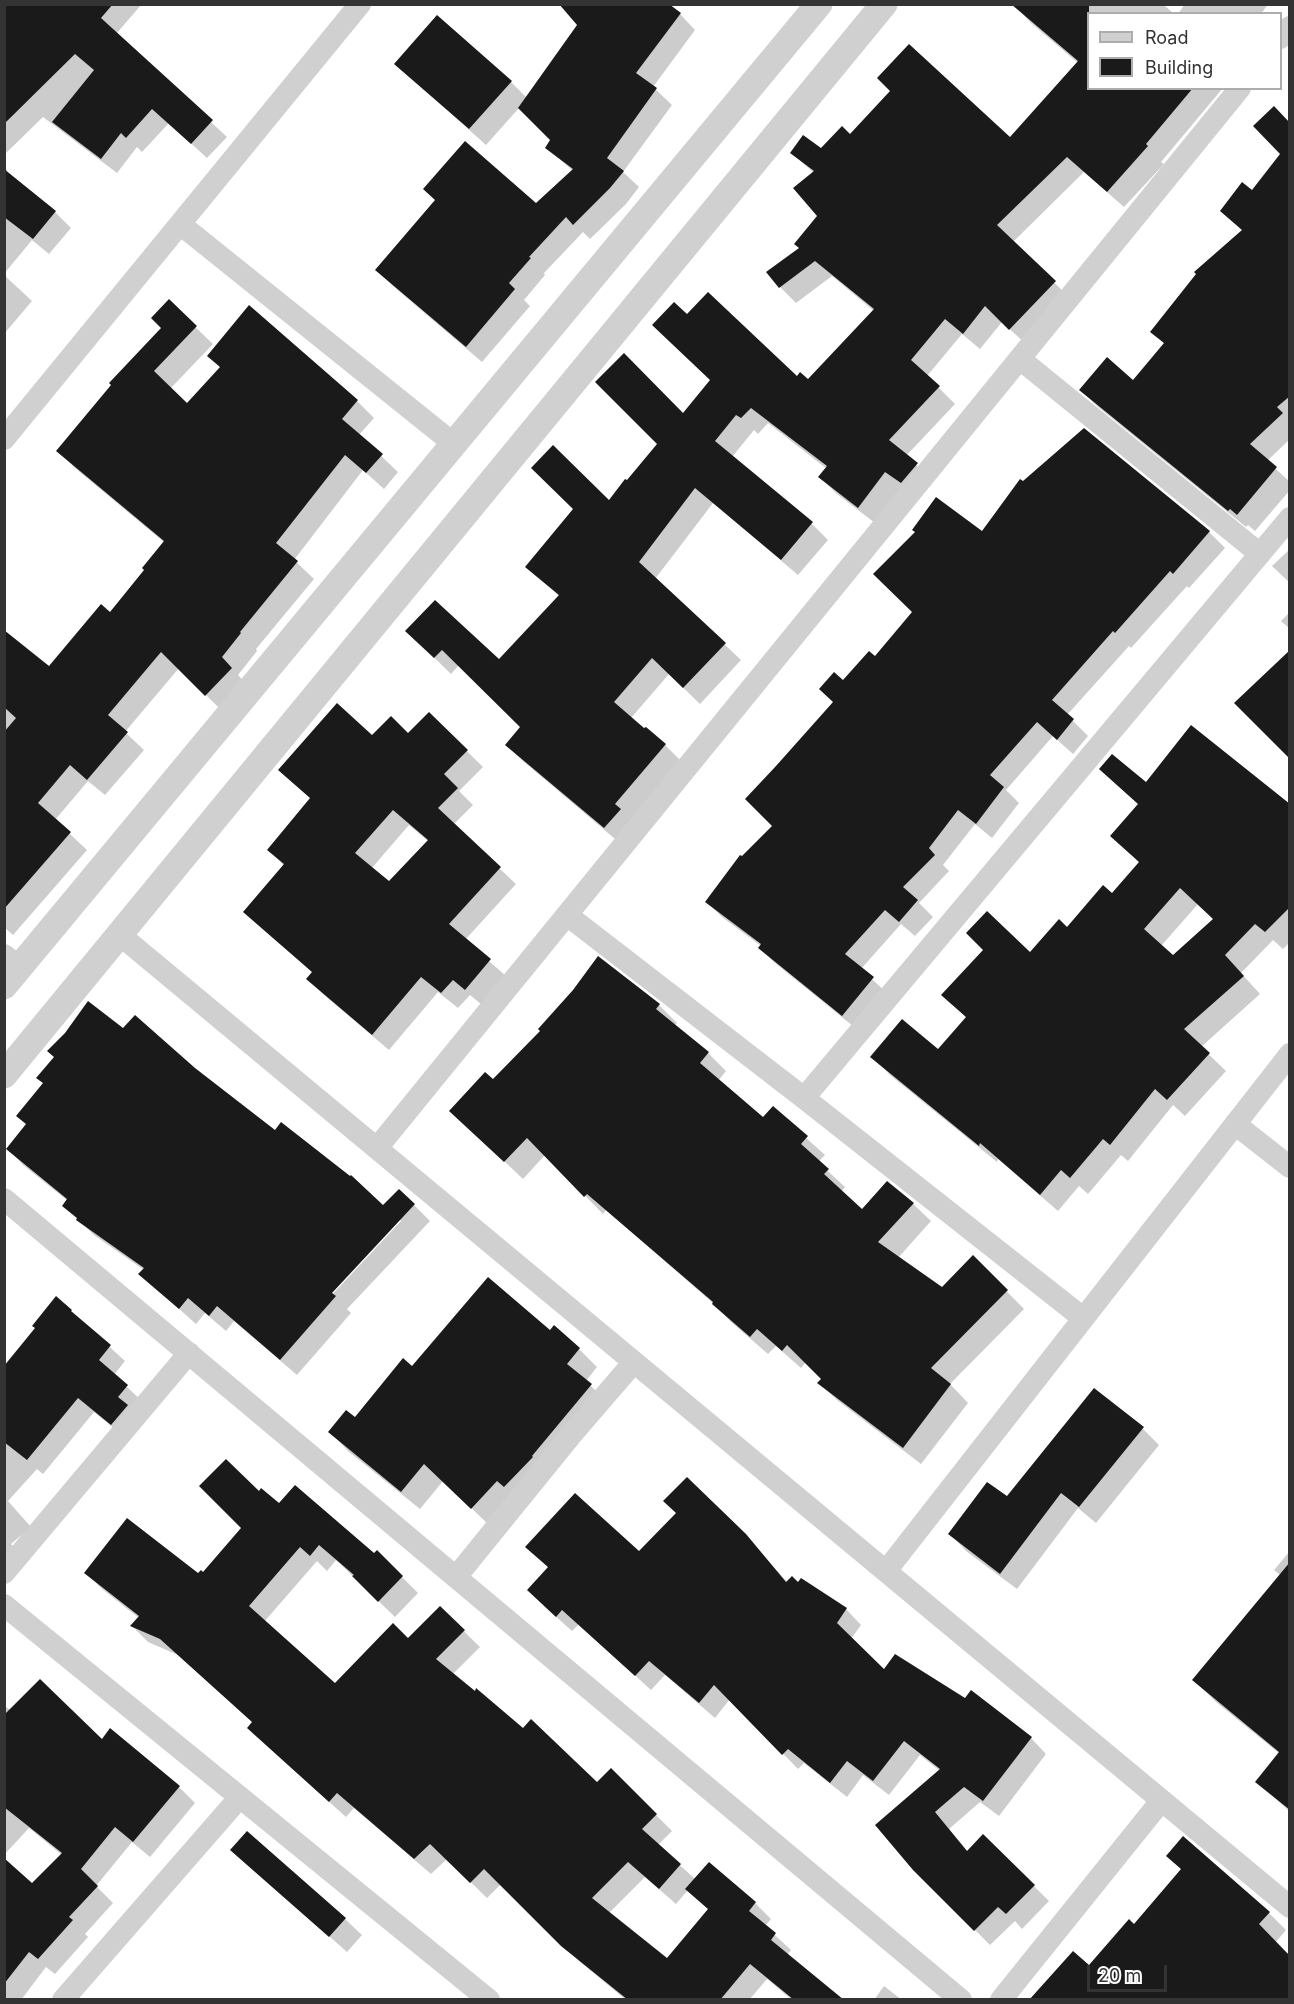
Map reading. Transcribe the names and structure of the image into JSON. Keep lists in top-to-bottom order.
{
  "legend": ["Road", "Building"],
  "scale_bar": "20 m"
}
